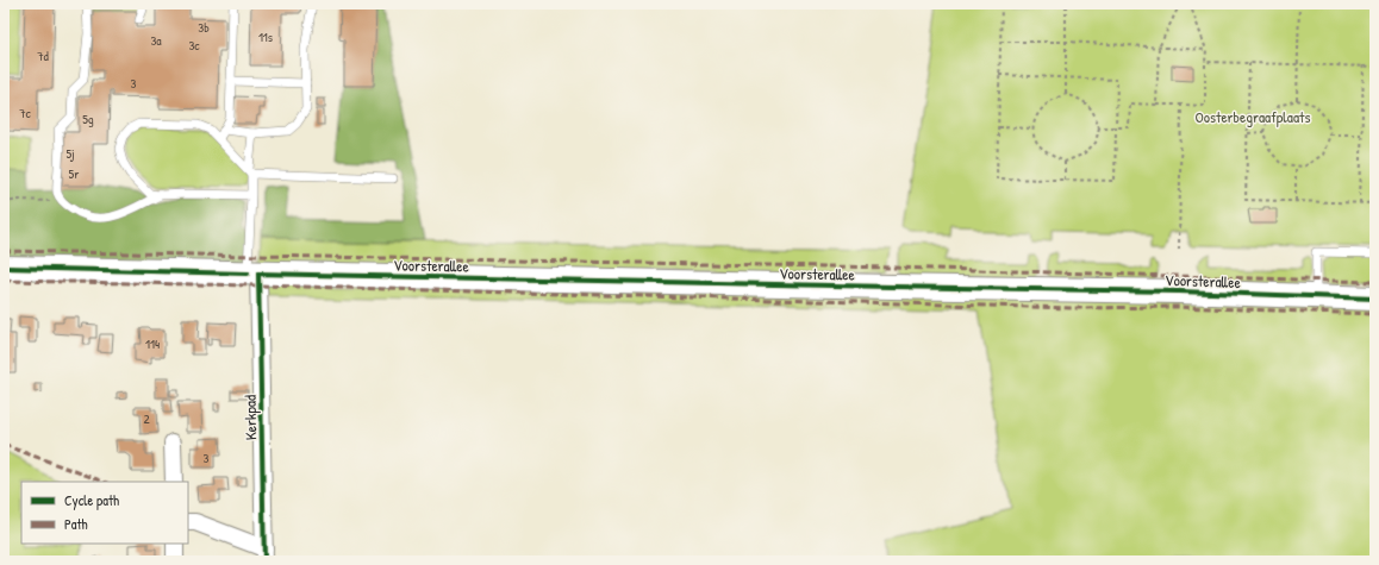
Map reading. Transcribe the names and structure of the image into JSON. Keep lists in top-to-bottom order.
{
  "streets": {
    "main road": ["Voorsterallee"],
    "street": ["Kerkpad"]
  },
  "crossings": [
    ["Voorsterallee", "Kerkpad"]
  ],
  "parks": ["Oosterbegraafplaats"],
  "house_numbers": [
    "3b",
    "11s",
    "3a",
    "3c",
    "7d",
    "3",
    "7c",
    "5g",
    "5j",
    "5r",
    "114",
    "2",
    "3"
  ],
  "legend": ["Cycle path", "Path"]
}
